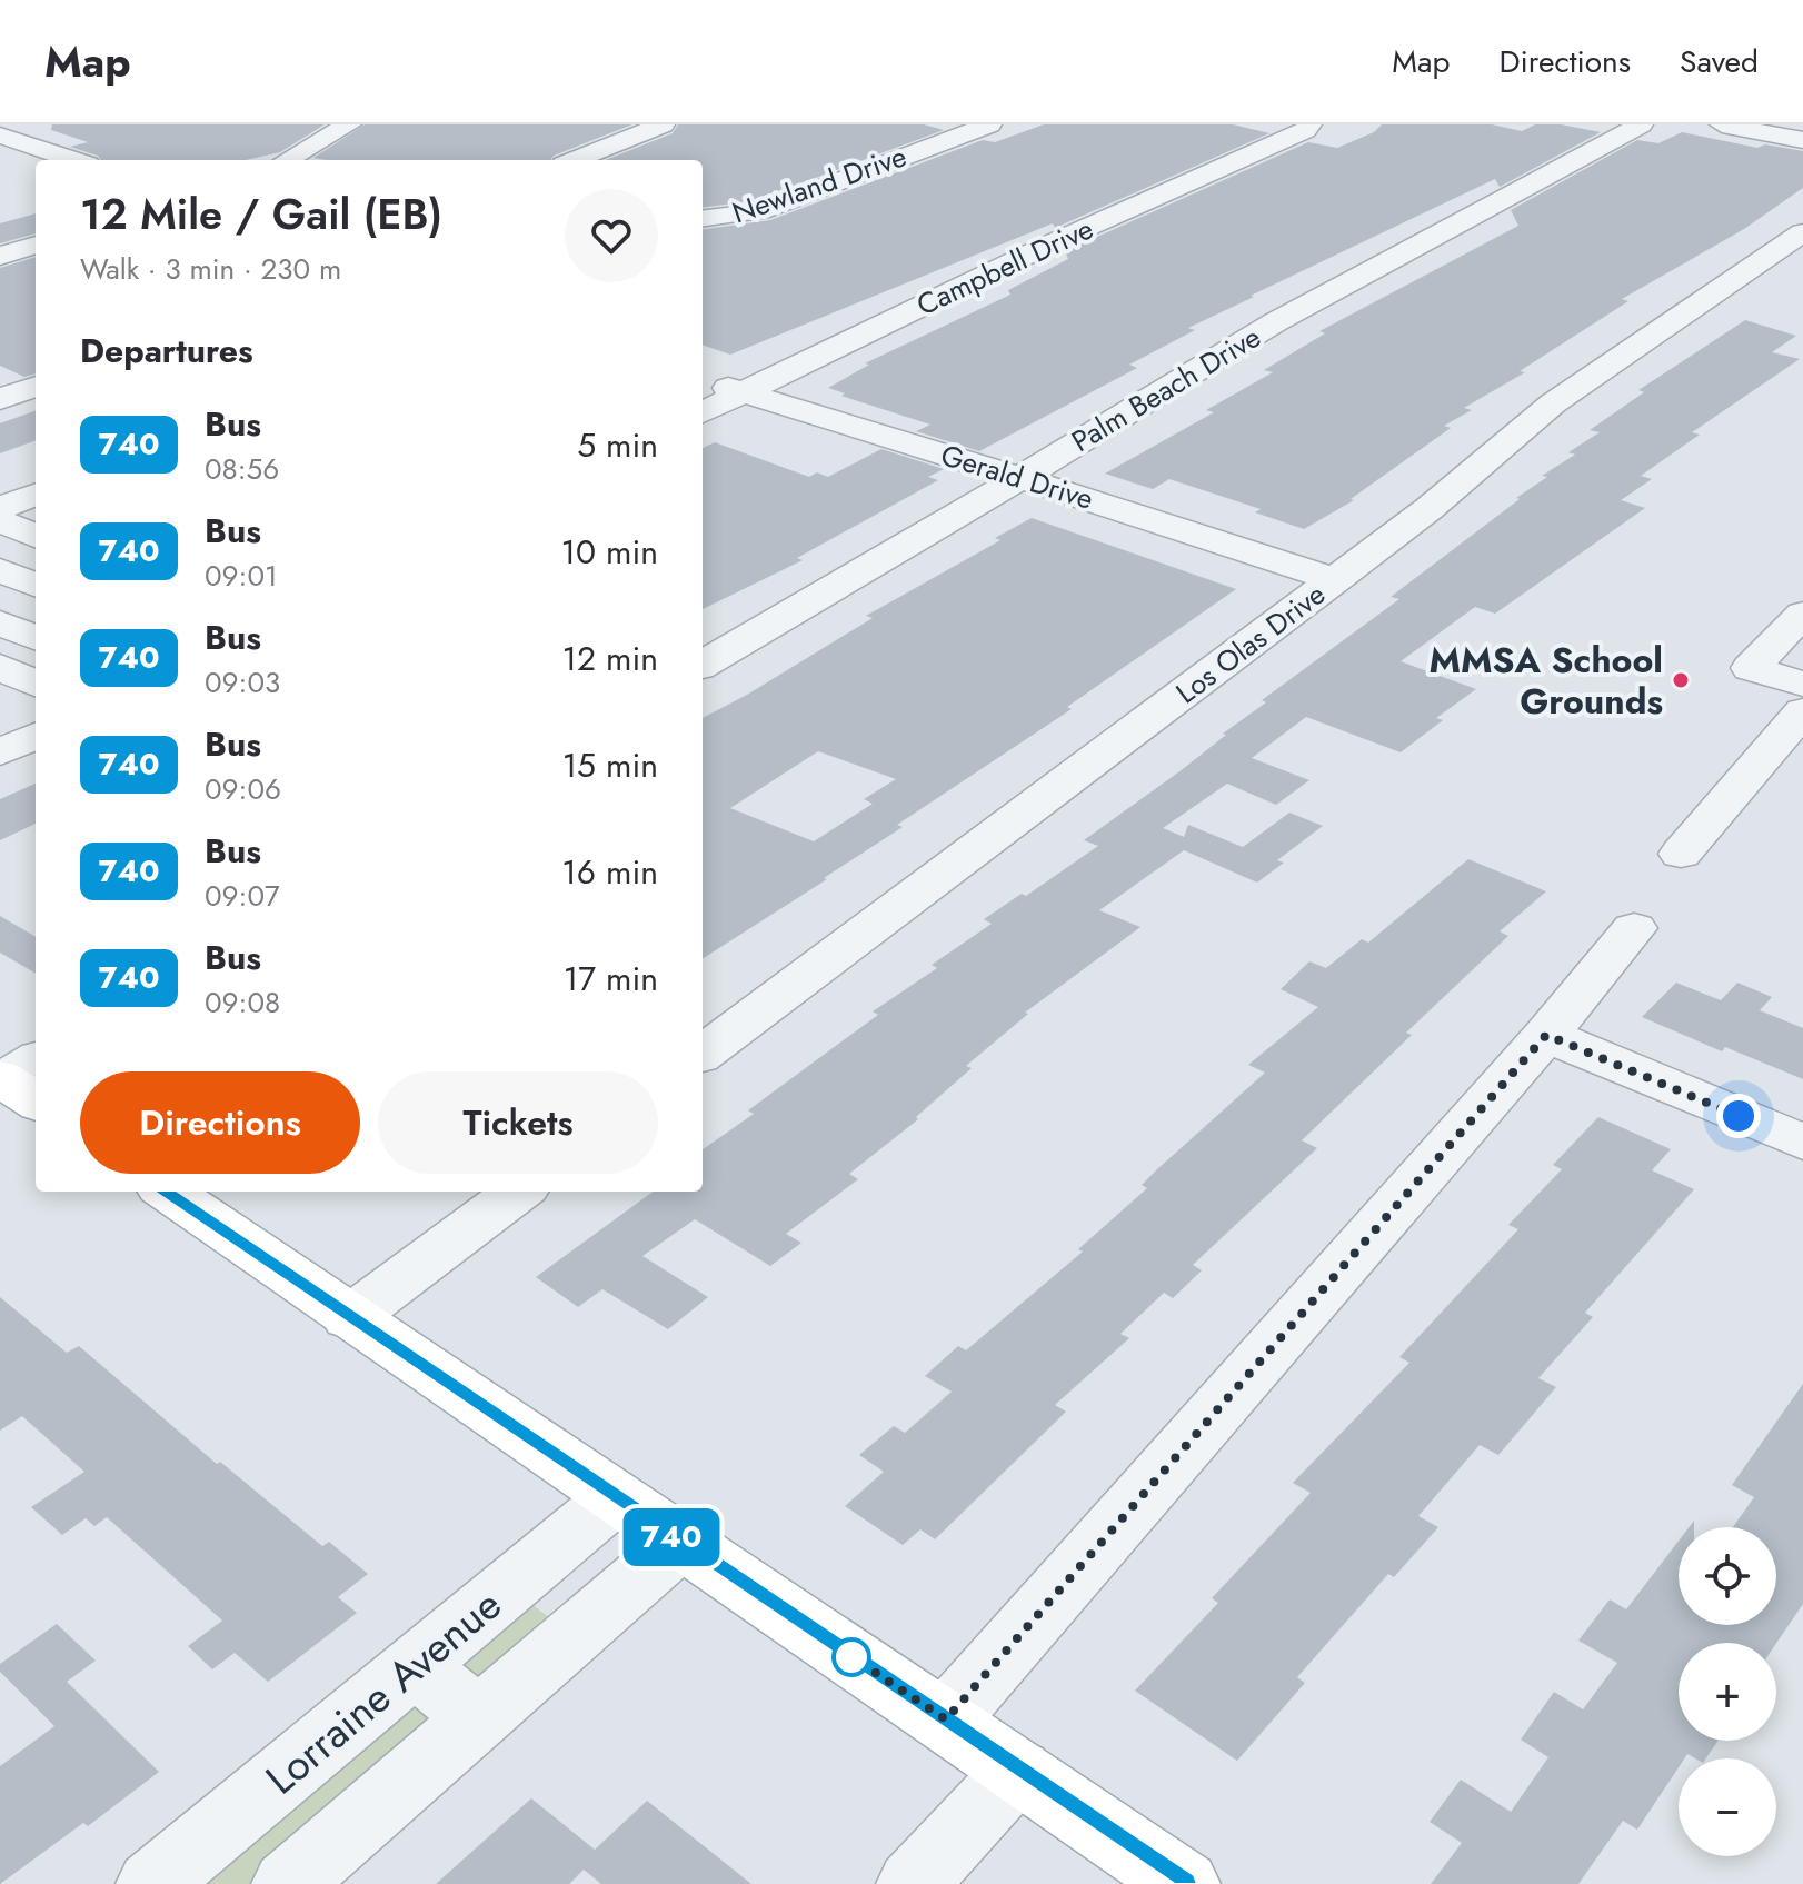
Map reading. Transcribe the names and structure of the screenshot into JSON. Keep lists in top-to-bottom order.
{
  "streets": {
    "street": [
      "Newland Drive",
      "Campbell Drive",
      "Palm Beach Drive",
      "Gerald Drive",
      "Los Olas Drive",
      "Lorraine Avenue"
    ]
  },
  "crossings": [
    ["Campbell Drive", "Gerald Drive"],
    ["Palm Beach Drive", "Gerald Drive"],
    ["Gerald Drive", "Los Olas Drive"]
  ],
  "places": ["MMSA School Grounds"],
  "lines": ["bus line 740"],
  "page": {
    "header": "Map",
    "nav": ["Map", "Directions", "Saved"],
    "on_map": "740",
    "heading": [
      ["12 Mile / Gail (EB)", "Walk · 3 min · 230 m"],
      "Departures"
    ],
    "list": [
      {
        "mark": "740",
        "name": "Bus",
        "note": "08:56",
        "value": "5 min"
      },
      {
        "mark": "740",
        "name": "Bus",
        "note": "09:01",
        "value": "10 min"
      },
      {
        "mark": "740",
        "name": "Bus",
        "note": "09:03",
        "value": "12 min"
      },
      {
        "mark": "740",
        "name": "Bus",
        "note": "09:06",
        "value": "15 min"
      },
      {
        "mark": "740",
        "name": "Bus",
        "note": "09:07",
        "value": "16 min"
      },
      {
        "mark": "740",
        "name": "Bus",
        "note": "09:08",
        "value": "17 min"
      }
    ],
    "buttons": ["Directions", "Tickets"],
    "map_buttons": ["+", "−"]
  }
}
